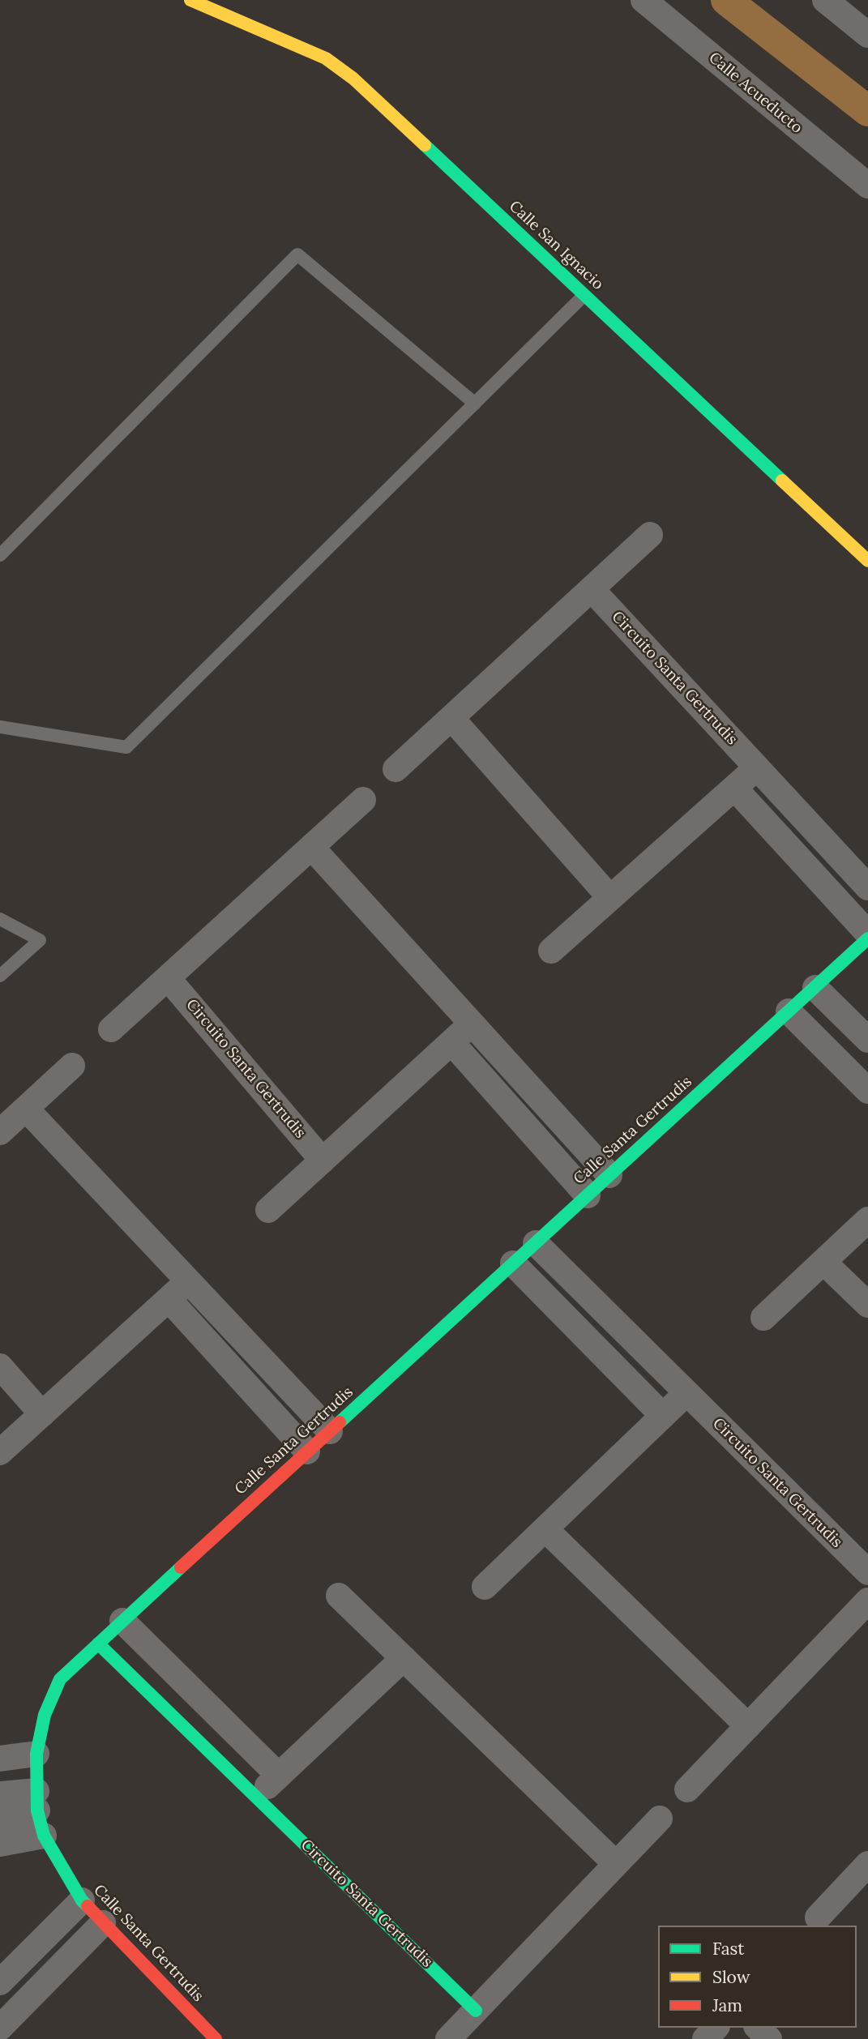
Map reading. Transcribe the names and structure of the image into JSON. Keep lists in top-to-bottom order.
{
  "streets": {
    "street": [
      "Calle Acueducto",
      "Calle San Ignacio",
      "Circuito Santa Gertrudis",
      "Calle Santa Gertrudis"
    ]
  },
  "crossings": [
    ["Circuito Santa Gertrudis", "Calle Santa Gertrudis"]
  ],
  "legend": ["Fast", "Slow", "Jam"]
}
